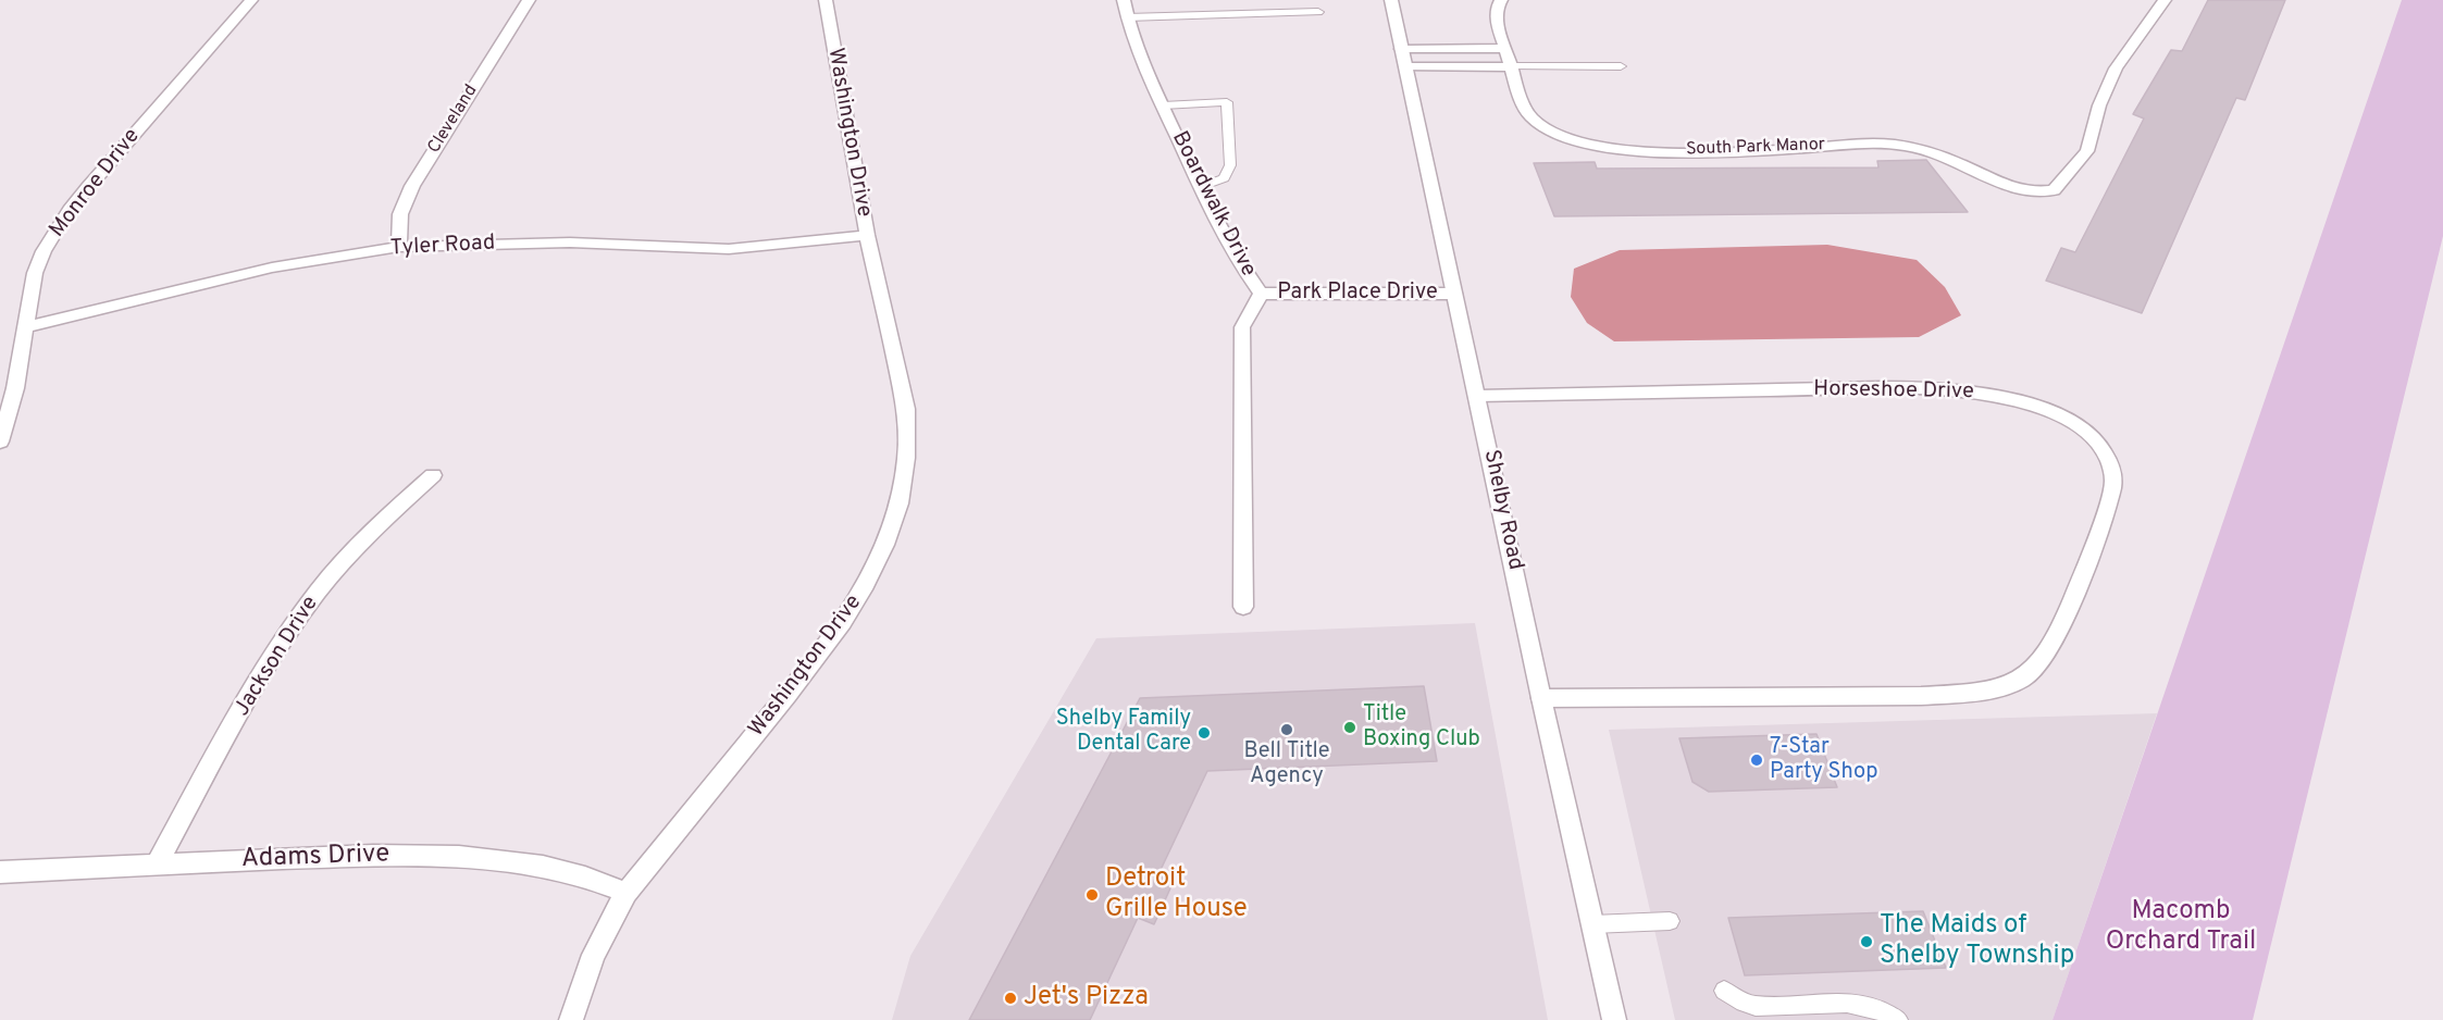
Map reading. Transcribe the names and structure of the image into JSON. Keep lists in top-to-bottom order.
{
  "streets": {
    "street": [
      "Cleveland",
      "Washington Drive",
      "South Park Manor",
      "Monroe Drive",
      "Boardwalk Drive",
      "Tyler Road",
      "Park Place Drive",
      "Horseshoe Drive",
      "Shelby Road",
      "Jackson Drive",
      "Adams Drive"
    ]
  },
  "crossings": [
    ["Cleveland", "Tyler Road"],
    ["Washington Drive", "Tyler Road"],
    ["Washington Drive", "Adams Drive"],
    ["Monroe Drive", "Tyler Road"],
    ["Boardwalk Drive", "Park Place Drive"],
    ["Park Place Drive", "Shelby Road"],
    ["Horseshoe Drive", "Shelby Road"],
    ["Jackson Drive", "Adams Drive"]
  ],
  "parks": ["Macomb Orchard Trail"],
  "places": [
    "Title Boxing Club",
    "Bell Title Agency",
    "Shelby Family Dental Care",
    "7-Star Party Shop",
    "Detroit Grille House",
    "The Maids of Shelby Township",
    "Jet's Pizza"
  ]
}
